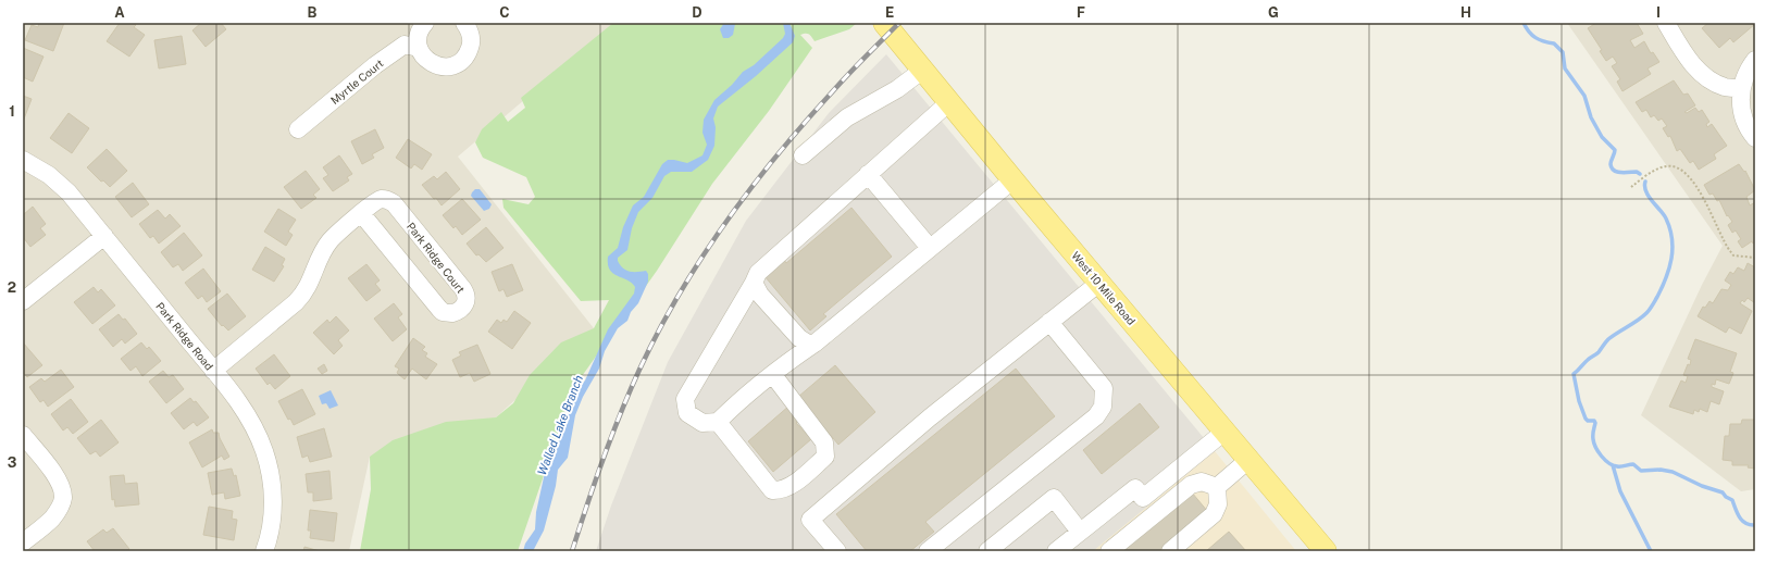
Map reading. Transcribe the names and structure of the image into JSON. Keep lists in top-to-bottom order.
{
  "streets": {
    "main road": ["West 10 Mile Road"],
    "street": ["Myrtle Court", "Park Ridge Court", "Park Ridge Road"]
  },
  "crossings": [
    ["Park Ridge Court", "Park Ridge Road"]
  ],
  "water": ["Walled Lake Branch"],
  "grid": {
    "columns": [
      "A",
      "B",
      "C",
      "D",
      "E",
      "F",
      "G",
      "H",
      "I"
    ],
    "rows": ["1", "2", "3"]
  }
}
